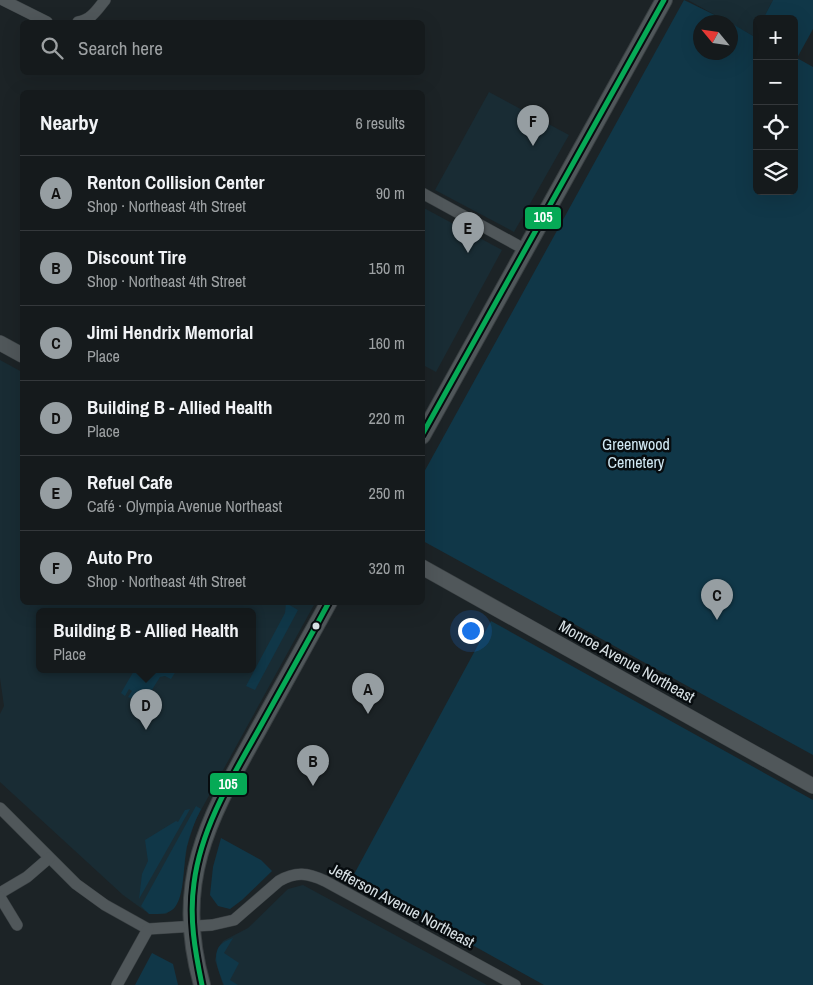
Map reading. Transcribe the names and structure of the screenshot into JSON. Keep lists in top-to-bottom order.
{
  "streets": {
    "street": ["Monroe Avenue Northeast", "Jefferson Avenue Northeast"]
  },
  "parks": ["Greenwood Cemetery"],
  "lines": ["transit line 105"],
  "north": "top left",
  "page": {
    "map_buttons": ["+", "−"],
    "search": "Search here",
    "heading": ["Nearby", "6 results"],
    "pins": [
      "F",
      "E",
      "C",
      "A",
      "D",
      "B"
    ],
    "list": [
      {
        "mark": "A",
        "name": "Renton Collision Center",
        "note": "Shop · Northeast 4th Street",
        "value": "90 m"
      },
      {
        "mark": "B",
        "name": "Discount Tire",
        "note": "Shop · Northeast 4th Street",
        "value": "150 m"
      },
      {
        "mark": "C",
        "name": "Jimi Hendrix Memorial",
        "note": "Place",
        "value": "160 m"
      },
      {
        "mark": "D",
        "name": "Building B - Allied Health",
        "note": "Place",
        "value": "220 m"
      },
      {
        "mark": "E",
        "name": "Refuel Cafe",
        "note": "Café · Olympia Avenue Northeast",
        "value": "250 m"
      },
      {
        "mark": "F",
        "name": "Auto Pro",
        "note": "Shop · Northeast 4th Street",
        "value": "320 m"
      }
    ],
    "popup": ["Building B - Allied Health", "Place"]
  }
}
